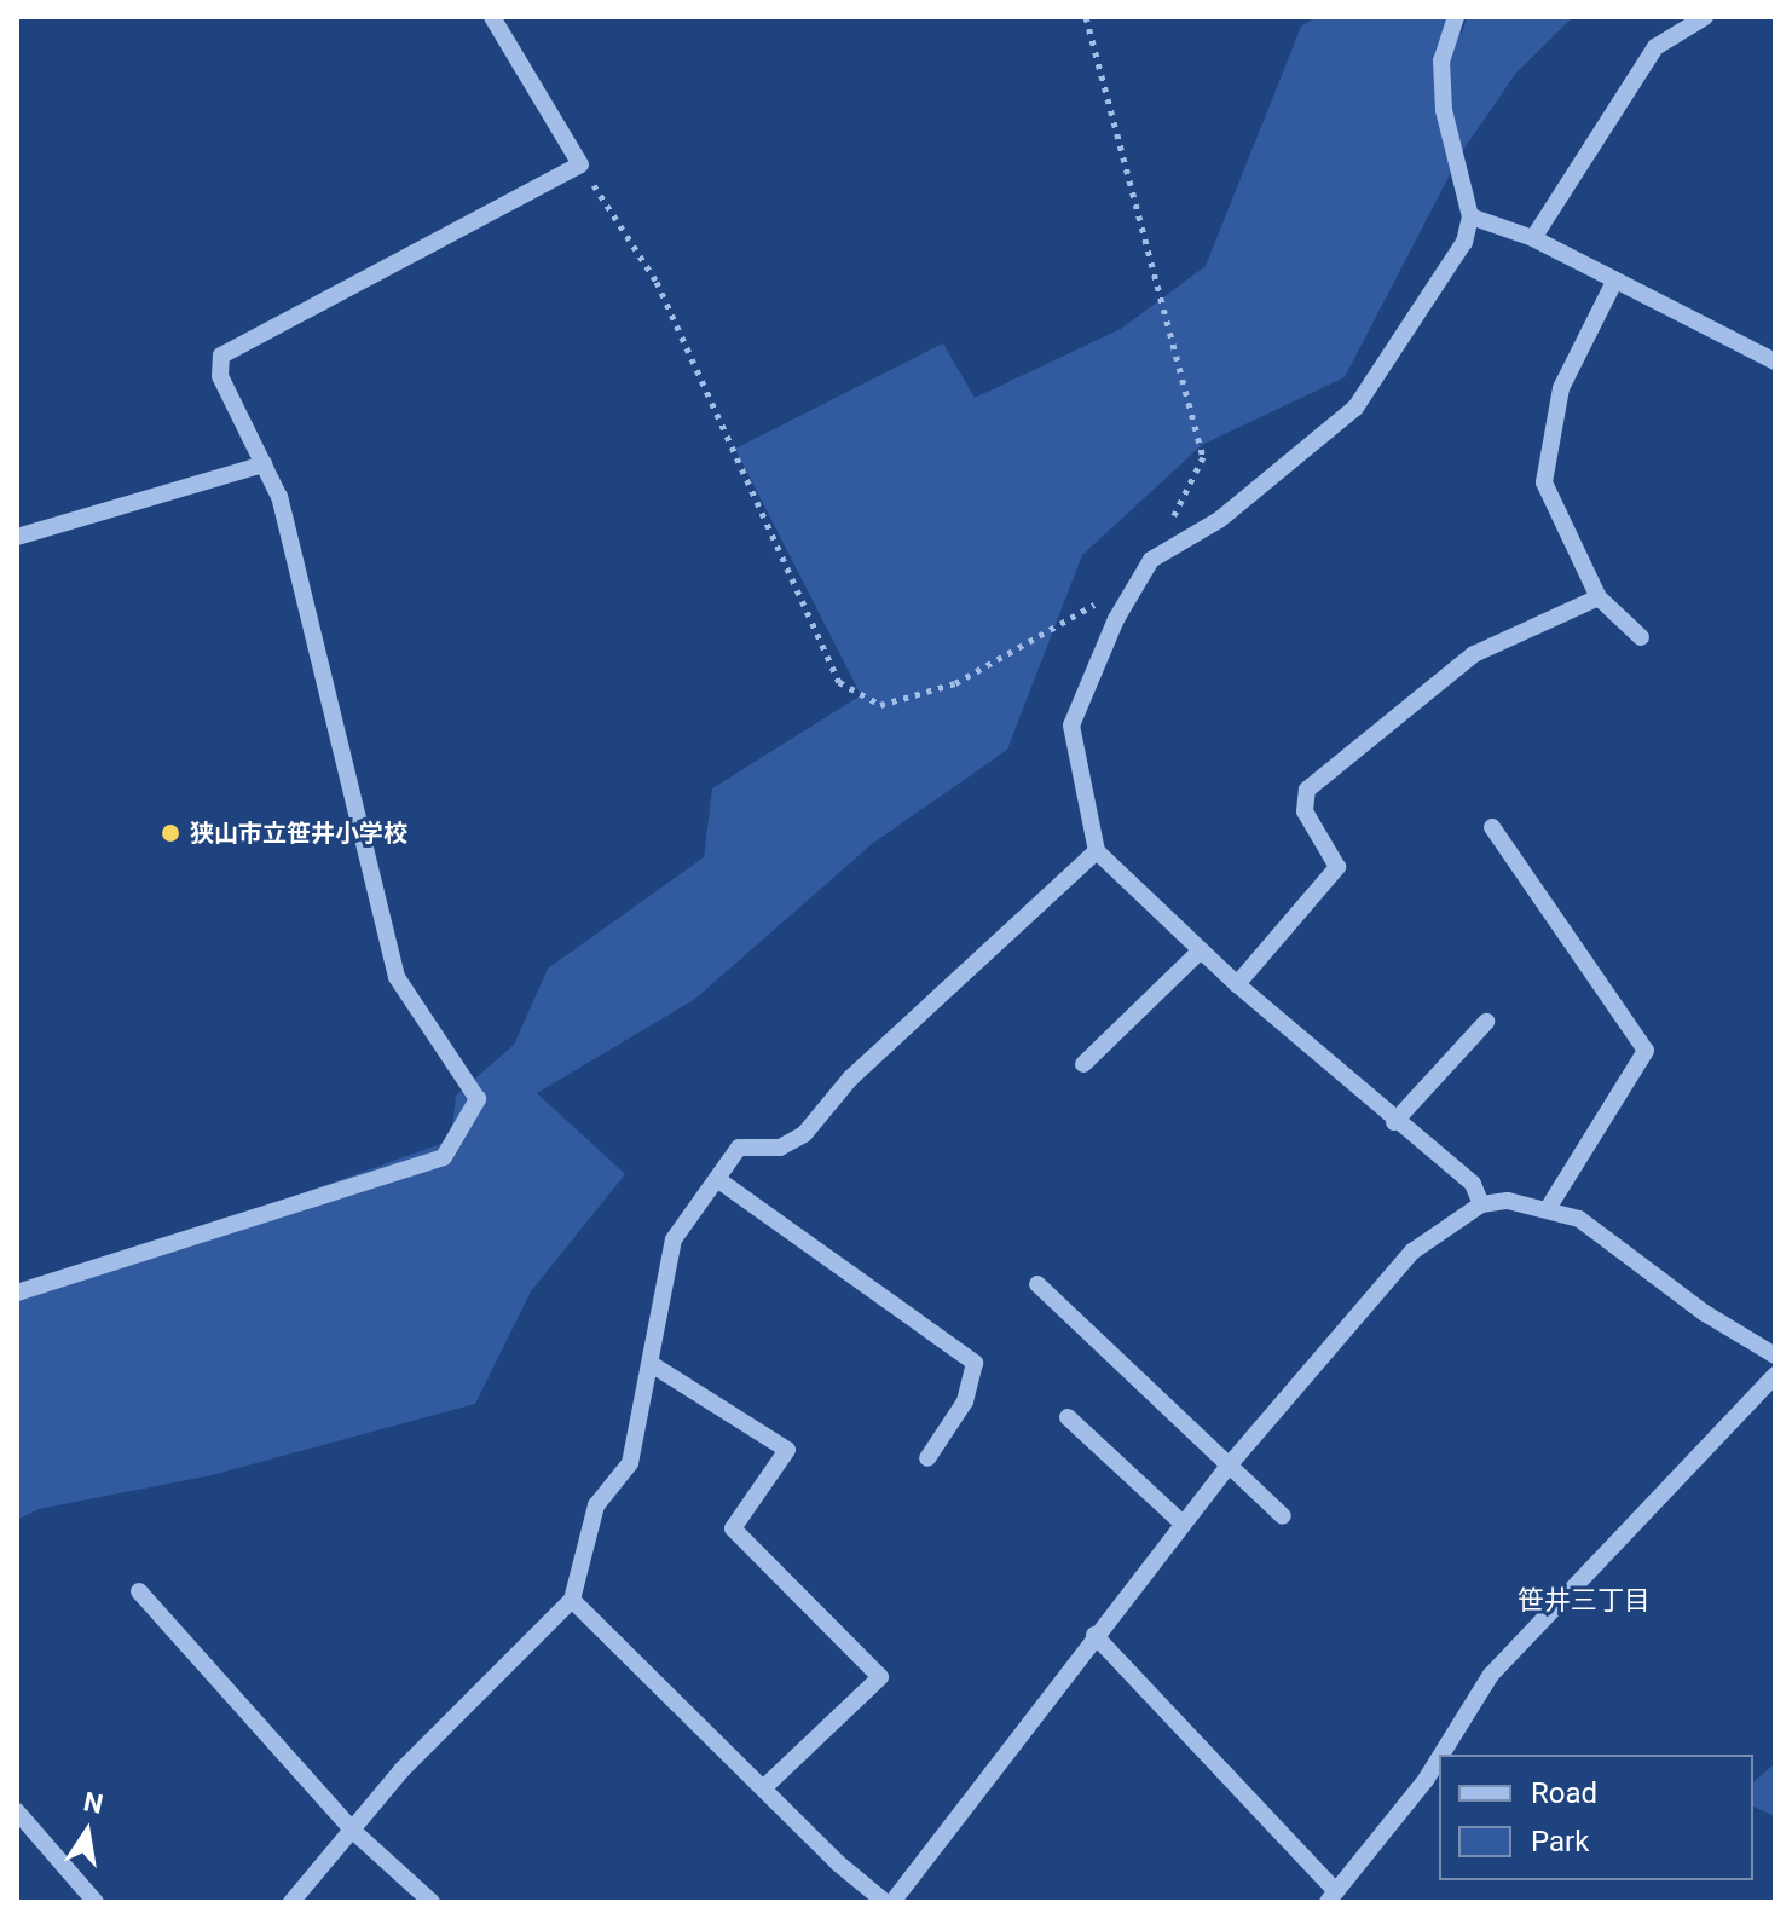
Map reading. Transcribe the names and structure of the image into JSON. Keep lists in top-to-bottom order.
{
  "districts": ["笹井三丁目"],
  "places": ["狭山市立笹井小学校"],
  "legend": ["Road", "Park"],
  "north": "top"
}
